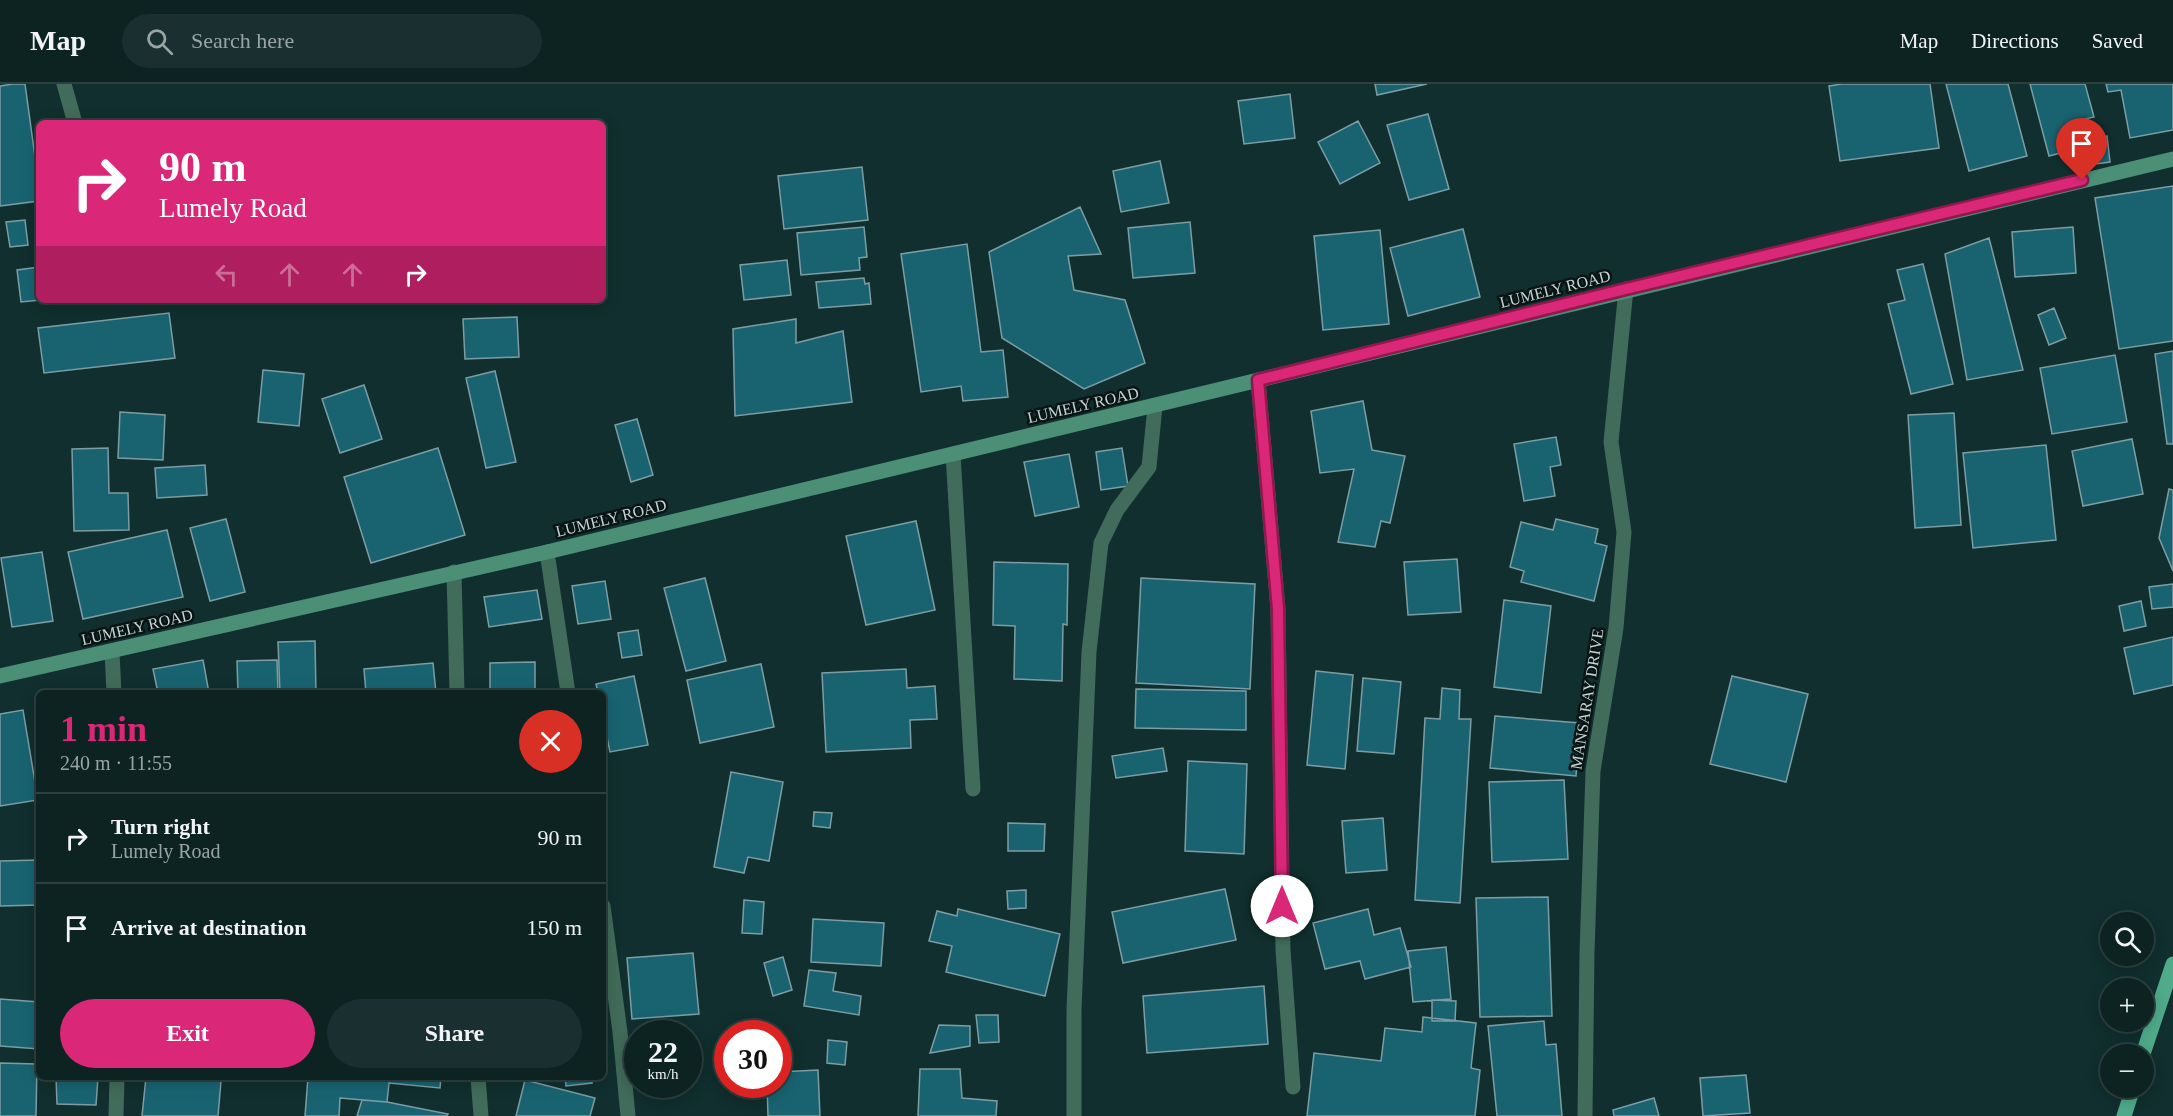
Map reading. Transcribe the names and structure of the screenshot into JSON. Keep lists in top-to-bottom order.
{
  "streets": {
    "street": ["LUMELY ROAD", "MANSARAY DRIVE"]
  },
  "crossings": [
    ["LUMELY ROAD", "MANSARAY DRIVE"]
  ],
  "page": {
    "header": "Map",
    "search": "Search here",
    "nav": ["Map", "Directions", "Saved"],
    "turn": ["90 m", "Lumely Road"],
    "heading": ["1 min", "240 m · 11:55"],
    "list": [
      {
        "name": "Turn right",
        "note": "Lumely Road",
        "value": "90 m"
      },
      {
        "name": "Arrive at destination",
        "value": "150 m"
      }
    ],
    "map_buttons": ["+", "−"],
    "buttons": ["Exit", "Share"],
    "speed": "22 km/h",
    "limit": "30"
  }
}
